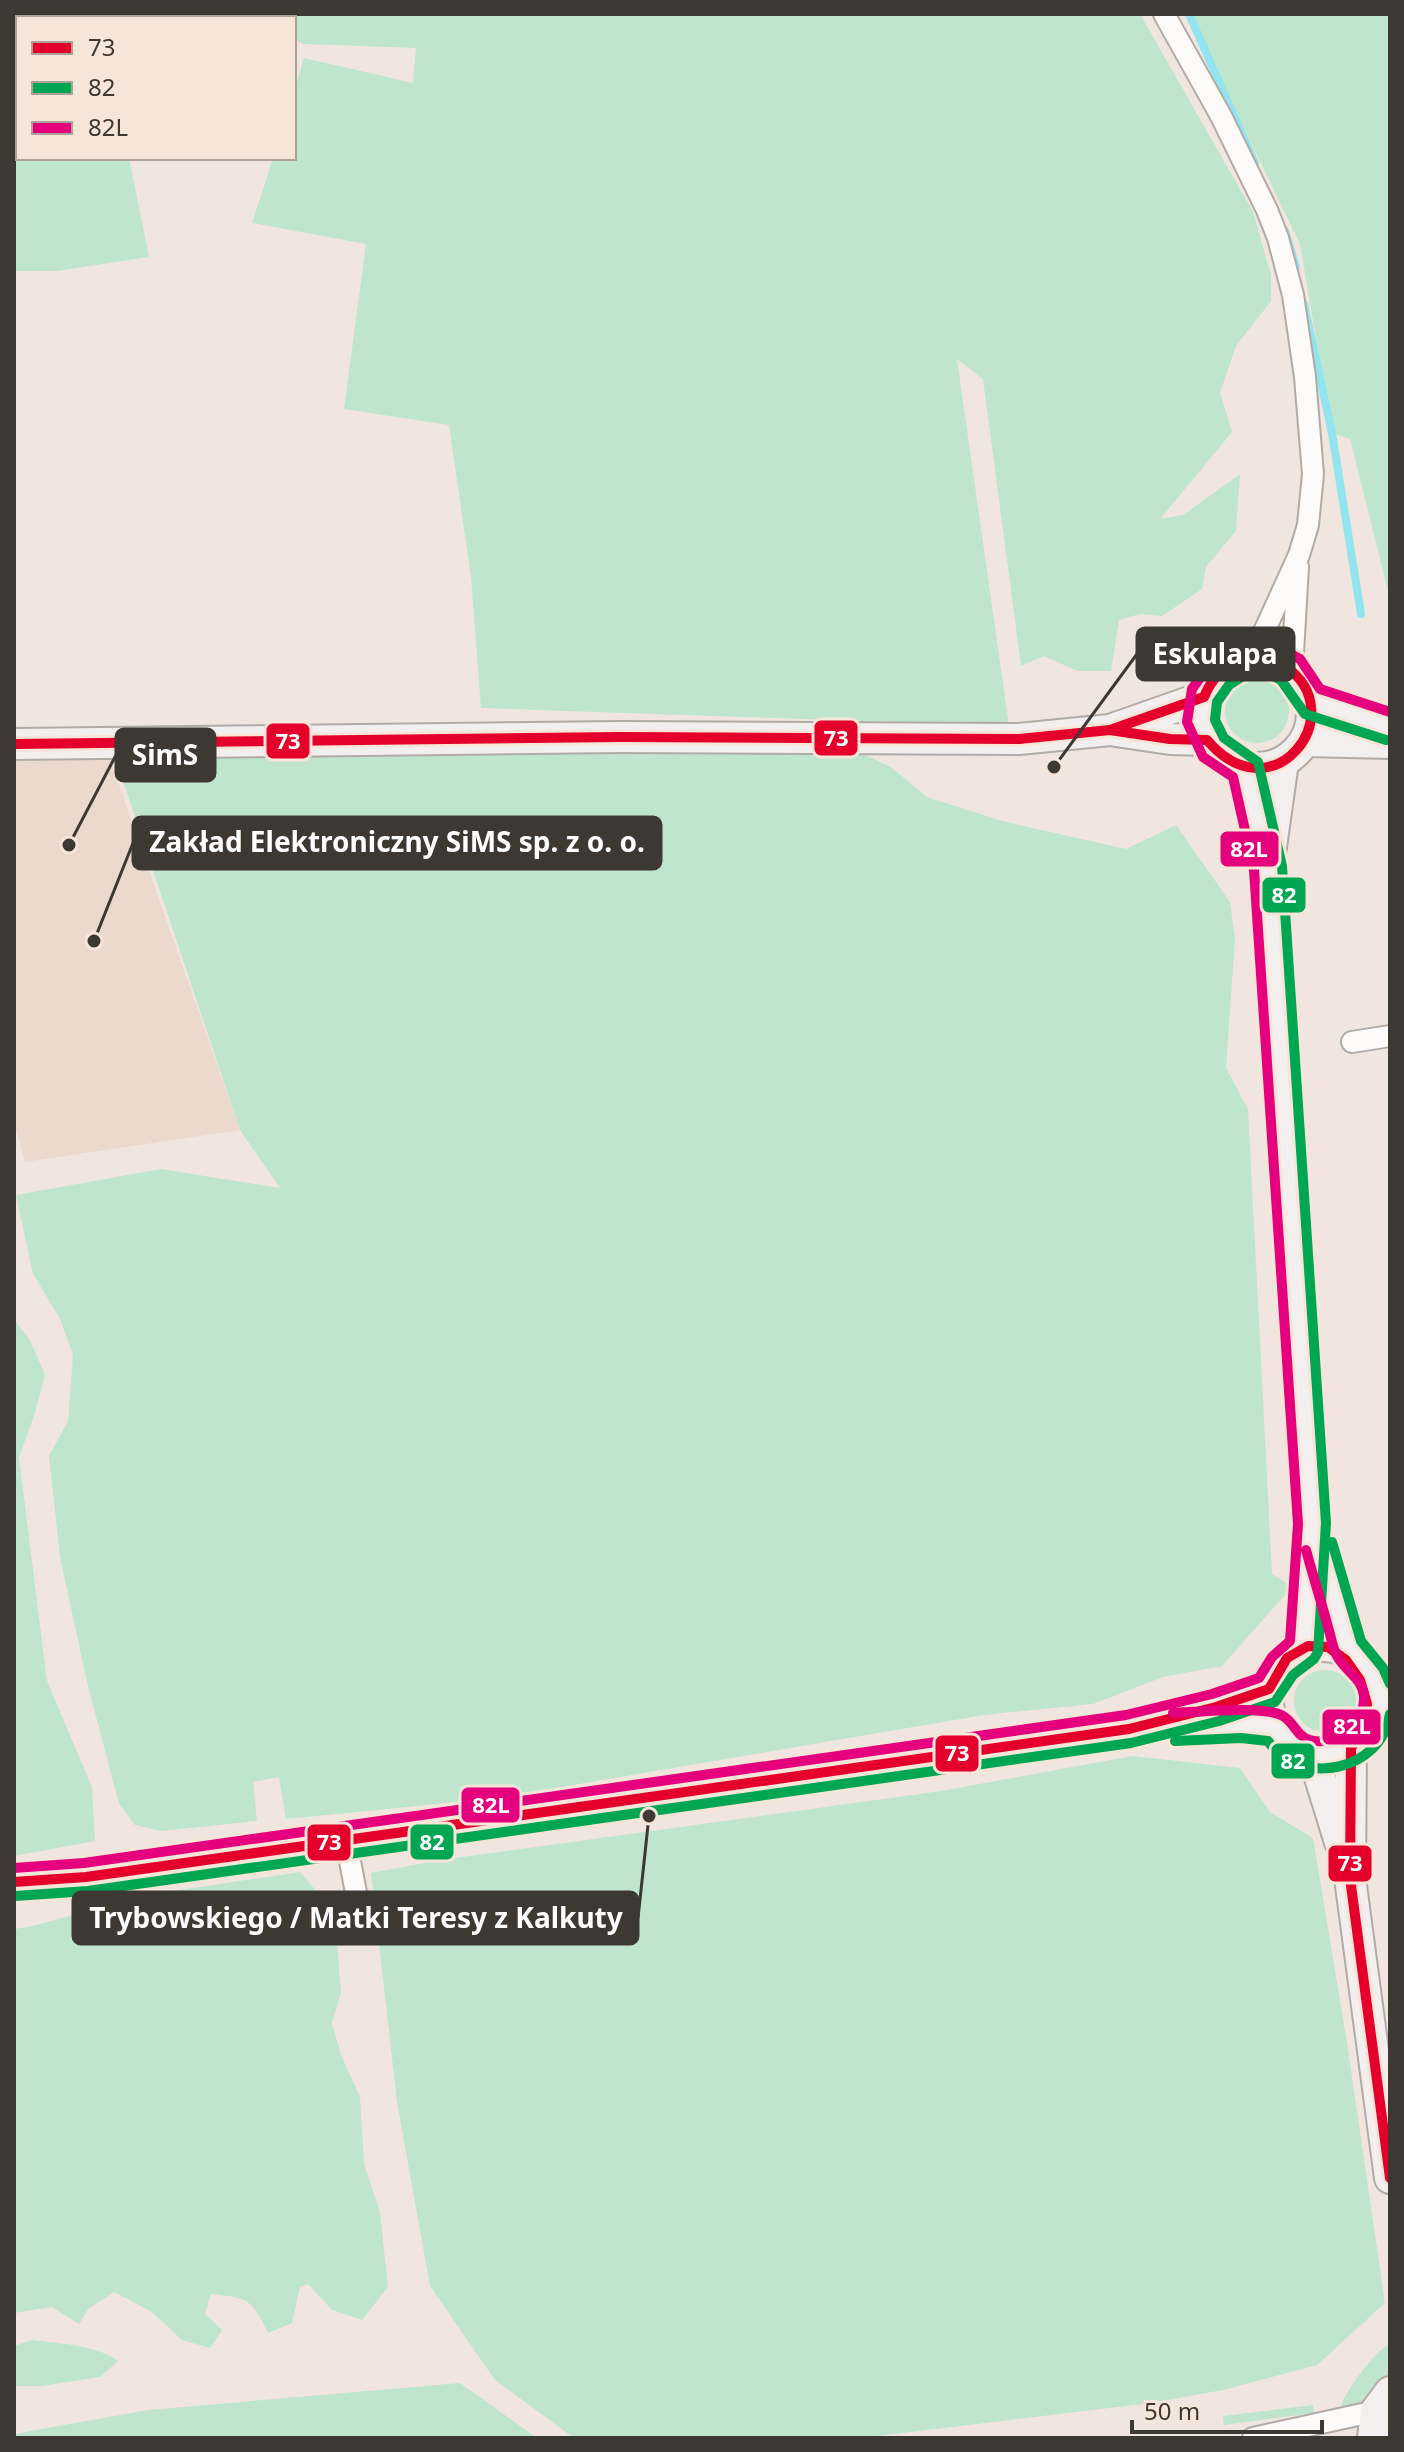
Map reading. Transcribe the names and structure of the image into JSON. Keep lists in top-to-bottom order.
{
  "places": [
    "Eskulapa",
    "SimS",
    "Zakład Elektroniczny SiMS sp. z o. o.",
    "Trybowskiego / Matki Teresy z Kalkuty"
  ],
  "lines": ["transit line 82L", "transit line 73", "transit line 82"],
  "legend": ["73", "82", "82L"],
  "scale_bar": "50 m"
}
